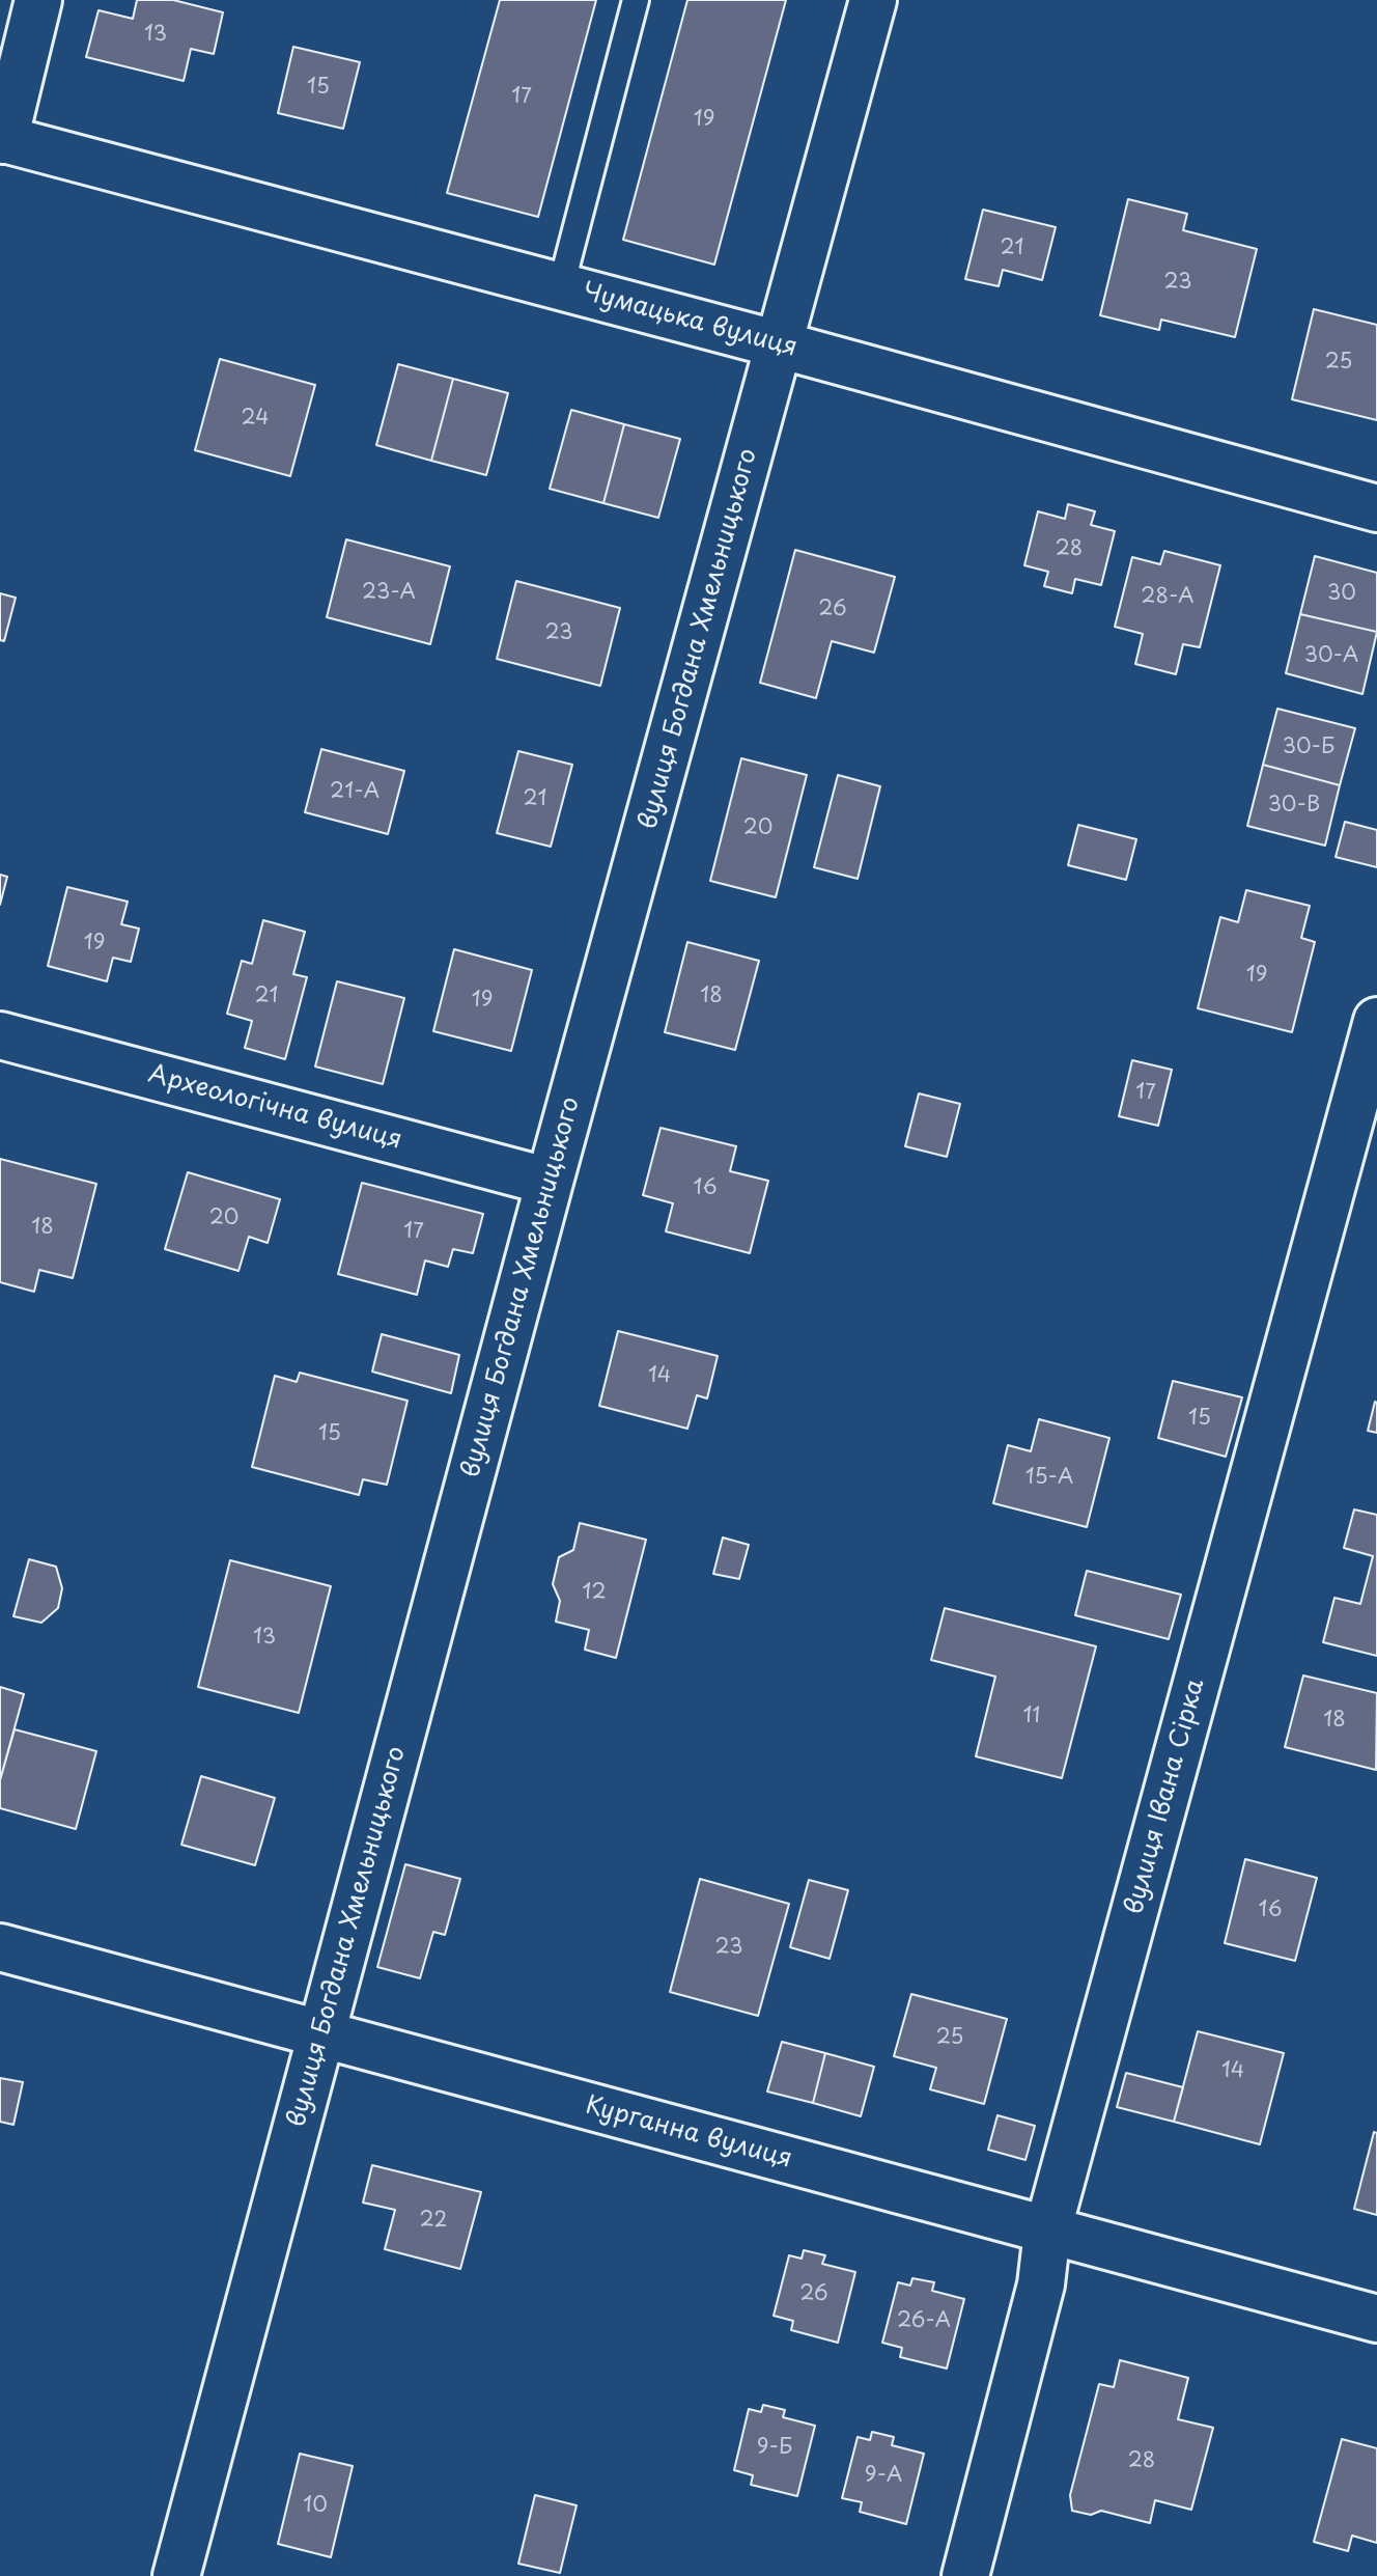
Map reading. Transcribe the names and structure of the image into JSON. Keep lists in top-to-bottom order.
{
  "streets": {
    "street": [
      "Чумацька вулиця",
      "вулиця Богдана Хмельницького",
      "Археологічна вулиця",
      "вулиця Івана Сірка",
      "Курганна вулиця"
    ]
  },
  "crossings": [
    ["Чумацька вулиця", "вулиця Богдана Хмельницького"],
    ["вулиця Богдана Хмельницького", "Археологічна вулиця"],
    ["вулиця Богдана Хмельницького", "Курганна вулиця"],
    ["вулиця Івана Сірка", "Курганна вулиця"]
  ],
  "house_numbers": [
    "13",
    "15",
    "17",
    "19",
    "21",
    "23",
    "25",
    "24",
    "28",
    "23-А",
    "30",
    "28-А",
    "26",
    "23",
    "30-А",
    "30-Б",
    "21-А",
    "21",
    "30-В",
    "20",
    "19",
    "19",
    "21",
    "18",
    "19",
    "17",
    "16",
    "20",
    "18",
    "17",
    "14",
    "15",
    "15",
    "15-А",
    "12",
    "13",
    "11",
    "18",
    "16",
    "23",
    "25",
    "14",
    "22",
    "26",
    "26-А",
    "9-Б",
    "28",
    "9-А",
    "10"
  ]
}
